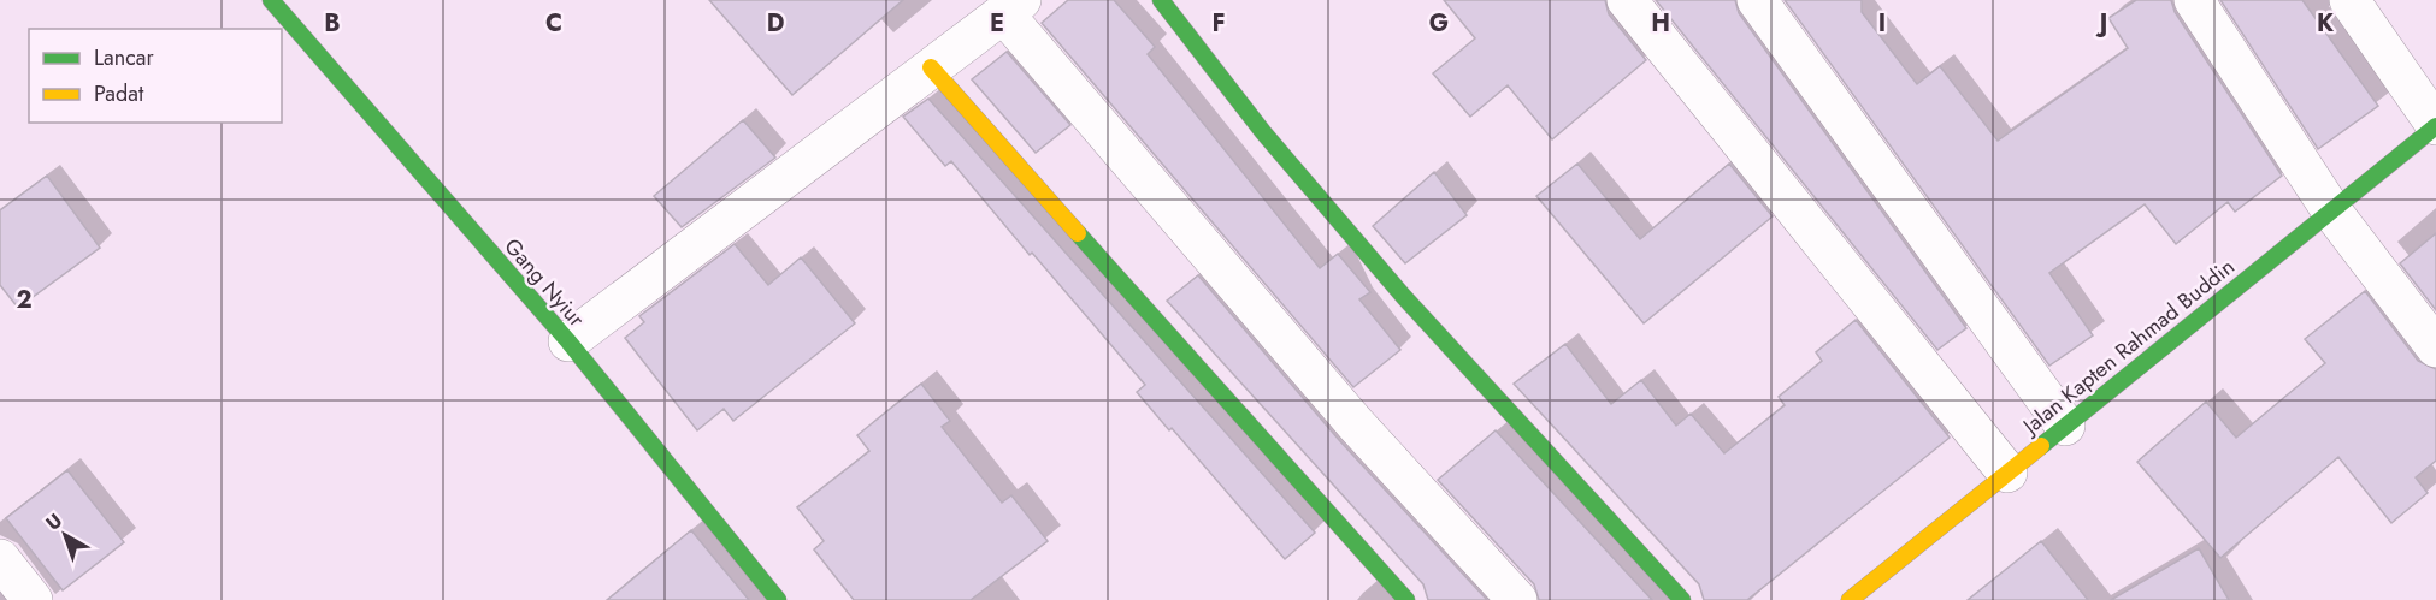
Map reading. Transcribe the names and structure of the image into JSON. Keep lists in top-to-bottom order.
{
  "streets": {
    "street": ["Gang Nyiur", "Jalan Kapten Rahmad Buddin"]
  },
  "legend": ["Lancar", "Padat"],
  "north": "top left",
  "grid": {
    "columns": [
      "B",
      "C",
      "D",
      "E",
      "F",
      "G",
      "H",
      "I",
      "J",
      "K"
    ],
    "rows": ["2"]
  }
}
